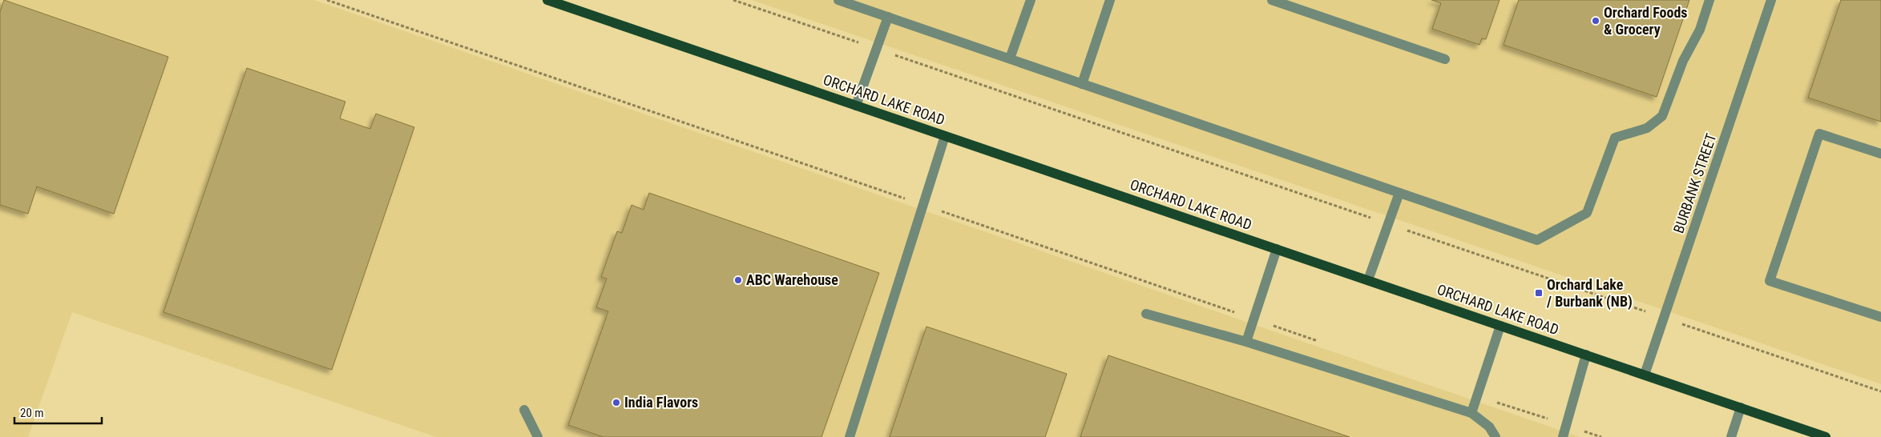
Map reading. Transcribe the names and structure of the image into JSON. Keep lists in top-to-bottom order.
{
  "streets": {
    "main road": ["ORCHARD LAKE ROAD"],
    "street": ["BURBANK STREET"]
  },
  "crossings": [
    ["ORCHARD LAKE ROAD", "BURBANK STREET"]
  ],
  "places": {
    "other": ["Orchard Foods & Grocery", "ABC Warehouse", "India Flavors"],
    "transit": ["Orchard Lake / Burbank (NB)"]
  },
  "scale_bar": "20 m"
}
